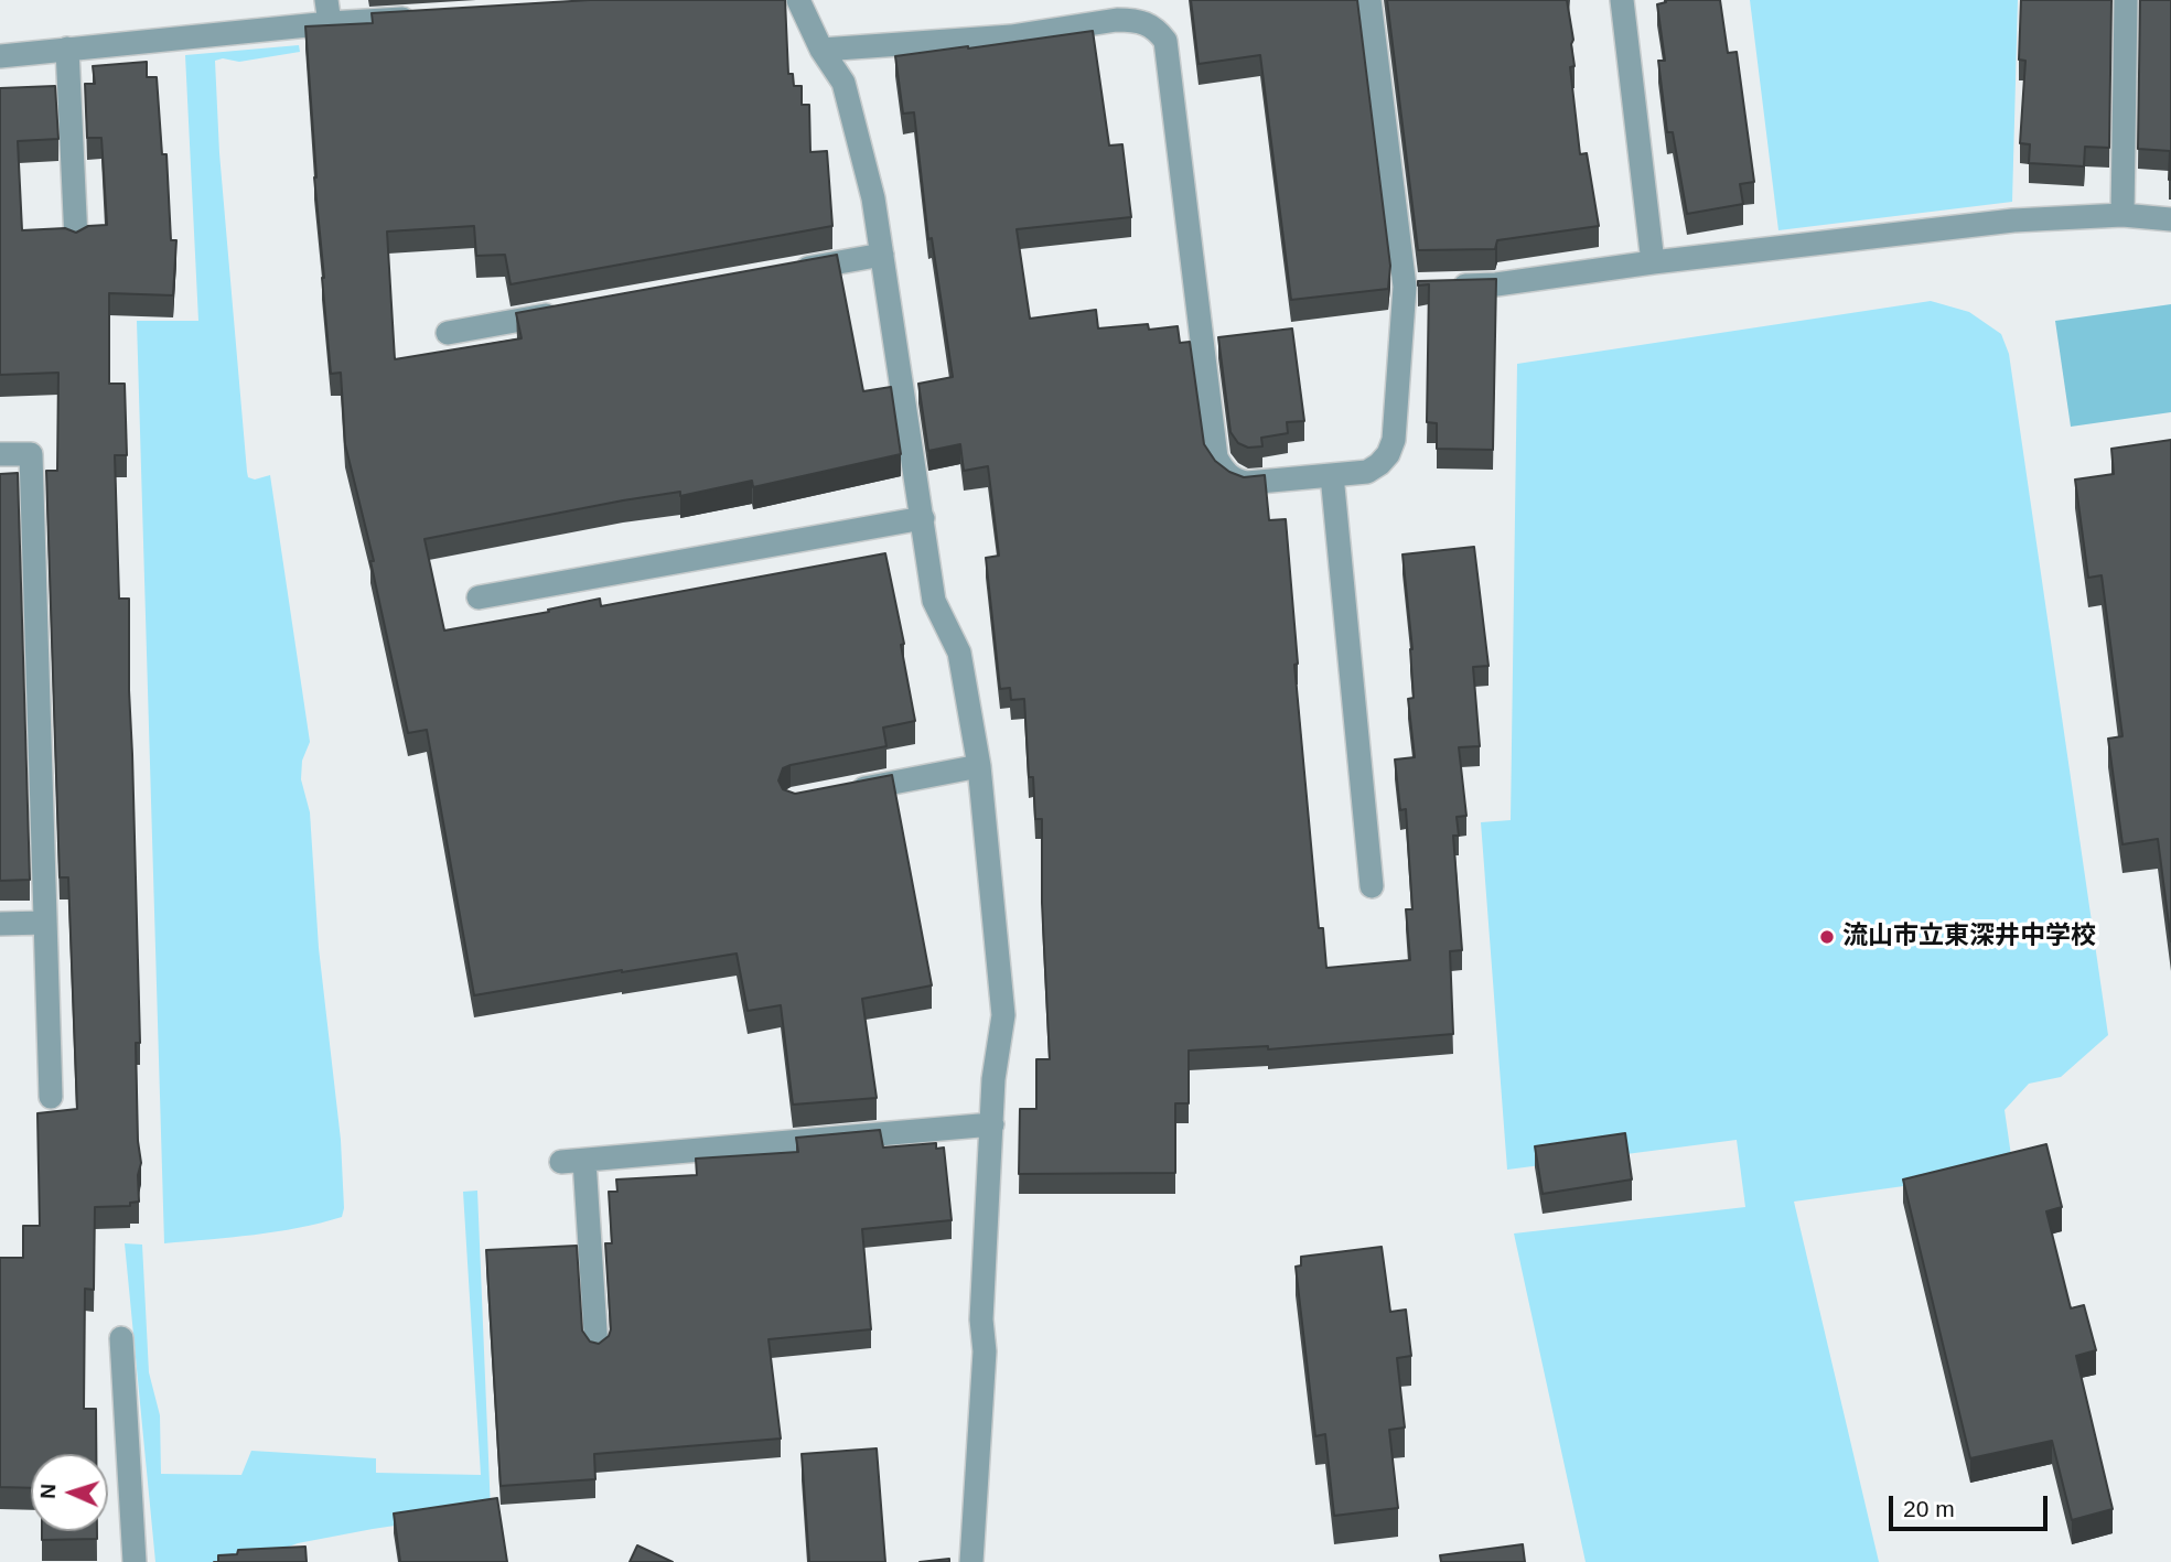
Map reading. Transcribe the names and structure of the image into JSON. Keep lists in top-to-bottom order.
{
  "places": ["流山市立東深井中学校"],
  "scale_bar": "20 m",
  "north": "left"
}
